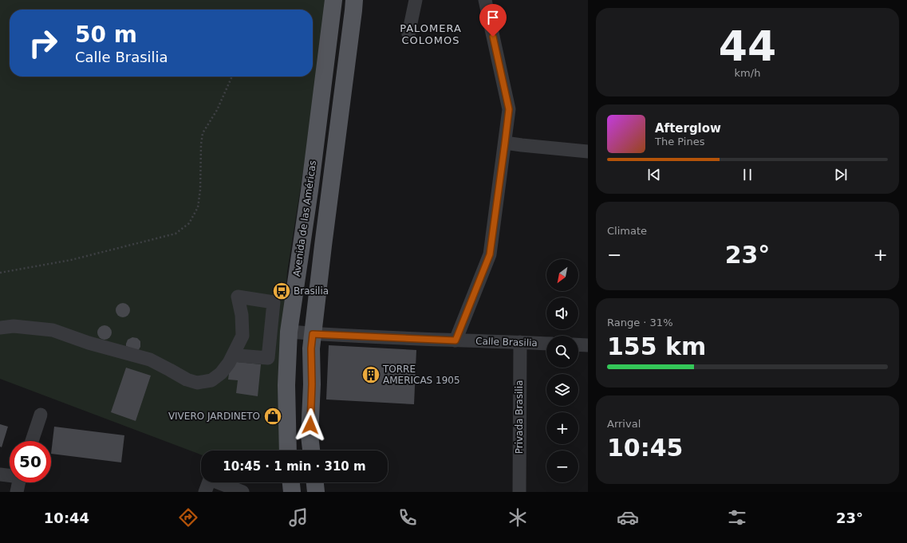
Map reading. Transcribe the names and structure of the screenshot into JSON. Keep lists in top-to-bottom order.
{
  "streets": {
    "main road": ["Avenida de las Américas"],
    "street": ["Calle Brasilia", "Privada Brasilia"]
  },
  "crossings": [
    ["Avenida de las Américas", "Calle Brasilia"],
    ["Calle Brasilia", "Privada Brasilia"]
  ],
  "districts": ["PALOMERA COLOMOS"],
  "places": {
    "bus stop": ["Brasilia"],
    "building": ["TORRE AMERICAS 1905"],
    "shop": ["VIVERO JARDINETO"]
  },
  "north": "bottom left",
  "page": {
    "tile": [
      ["44", "km/h"],
      "Climate",
      ["Range · 31%", "155 km"],
      ["Arrival", "10:45"]
    ],
    "turn": ["50 m", "Calle Brasilia"],
    "song": ["Afterglow", "The Pines"],
    "heat": ["−", "23°", "+"],
    "map_buttons": ["+", "−"],
    "limit": "50",
    "trip": "10:45 · 1 min · 310 m",
    "tabs": ["10:44", "23°"]
  }
}
